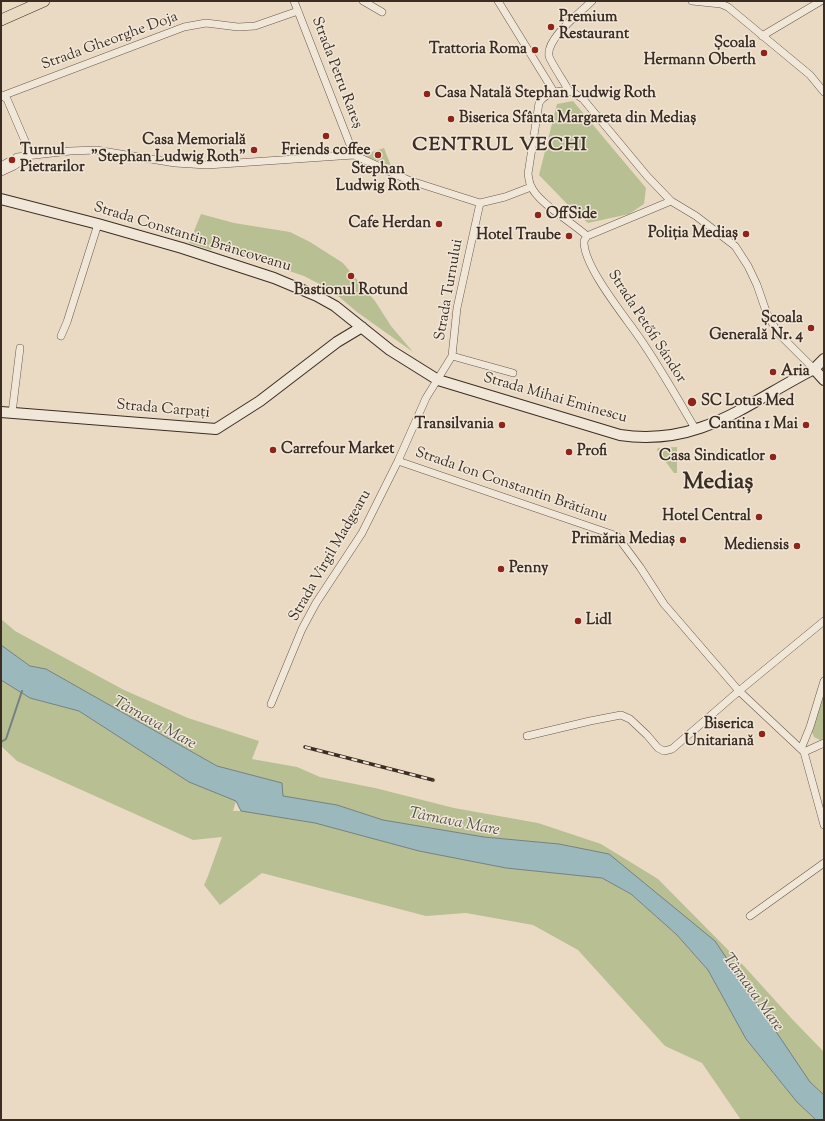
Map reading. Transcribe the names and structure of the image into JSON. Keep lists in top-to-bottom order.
{
  "streets": {
    "main road": ["Strada Constantin Brâncoveanu", "Strada Mihai Eminescu", "Strada Carpați"],
    "street": [
      "Strada Gheorghe Doja",
      "Strada Petru Rareș",
      "Strada Turnului",
      "Strada Petőfi Sándor",
      "Strada Ion Constantin Brătianu",
      "Strada Virgil Madgearu"
    ]
  },
  "crossings": [
    ["Strada Gheorghe Doja", "Strada Petru Rareș"],
    ["Strada Constantin Brâncoveanu", "Strada Mihai Eminescu"],
    ["Strada Constantin Brâncoveanu", "Strada Carpați"],
    ["Strada Turnului", "Strada Mihai Eminescu"],
    ["Strada Turnului", "Strada Virgil Madgearu"],
    ["Strada Petőfi Sándor", "Strada Mihai Eminescu"],
    ["Strada Mihai Eminescu", "Strada Carpați"],
    ["Strada Mihai Eminescu", "Strada Virgil Madgearu"],
    ["Strada Ion Constantin Brătianu", "Strada Virgil Madgearu"]
  ],
  "districts": ["CENTRUL VECHI", "Mediaș"],
  "water": ["Târnava Mare"],
  "places": [
    "Premium Restaurant",
    "Trattoria Roma",
    "Școala Hermann Oberth",
    "Casa Natală Stephan Ludwig Roth",
    "Biserica Sfânta Margareta din Mediaș",
    "Friends coffee",
    "Casa Memorială \"Stephan Ludwig Roth\"",
    "Stephan Ludwig Roth",
    "Turnul Pietrarilor",
    "OffSide",
    "Cafe Herdan",
    "Poliția Mediaș",
    "Hotel Traube",
    "Bastionul Rotund",
    "Școala Generală Nr. 4",
    "Aria",
    "SC Lotus Med",
    "Transilvania",
    "Cantina 1 Mai",
    "Carrefour Market",
    "Profi",
    "Casa Sindicatlor",
    "Hotel Central",
    "Primăria Mediaș",
    "Mediensis",
    "Penny",
    "Lidl",
    "Biserica Unitariană"
  ]
}
